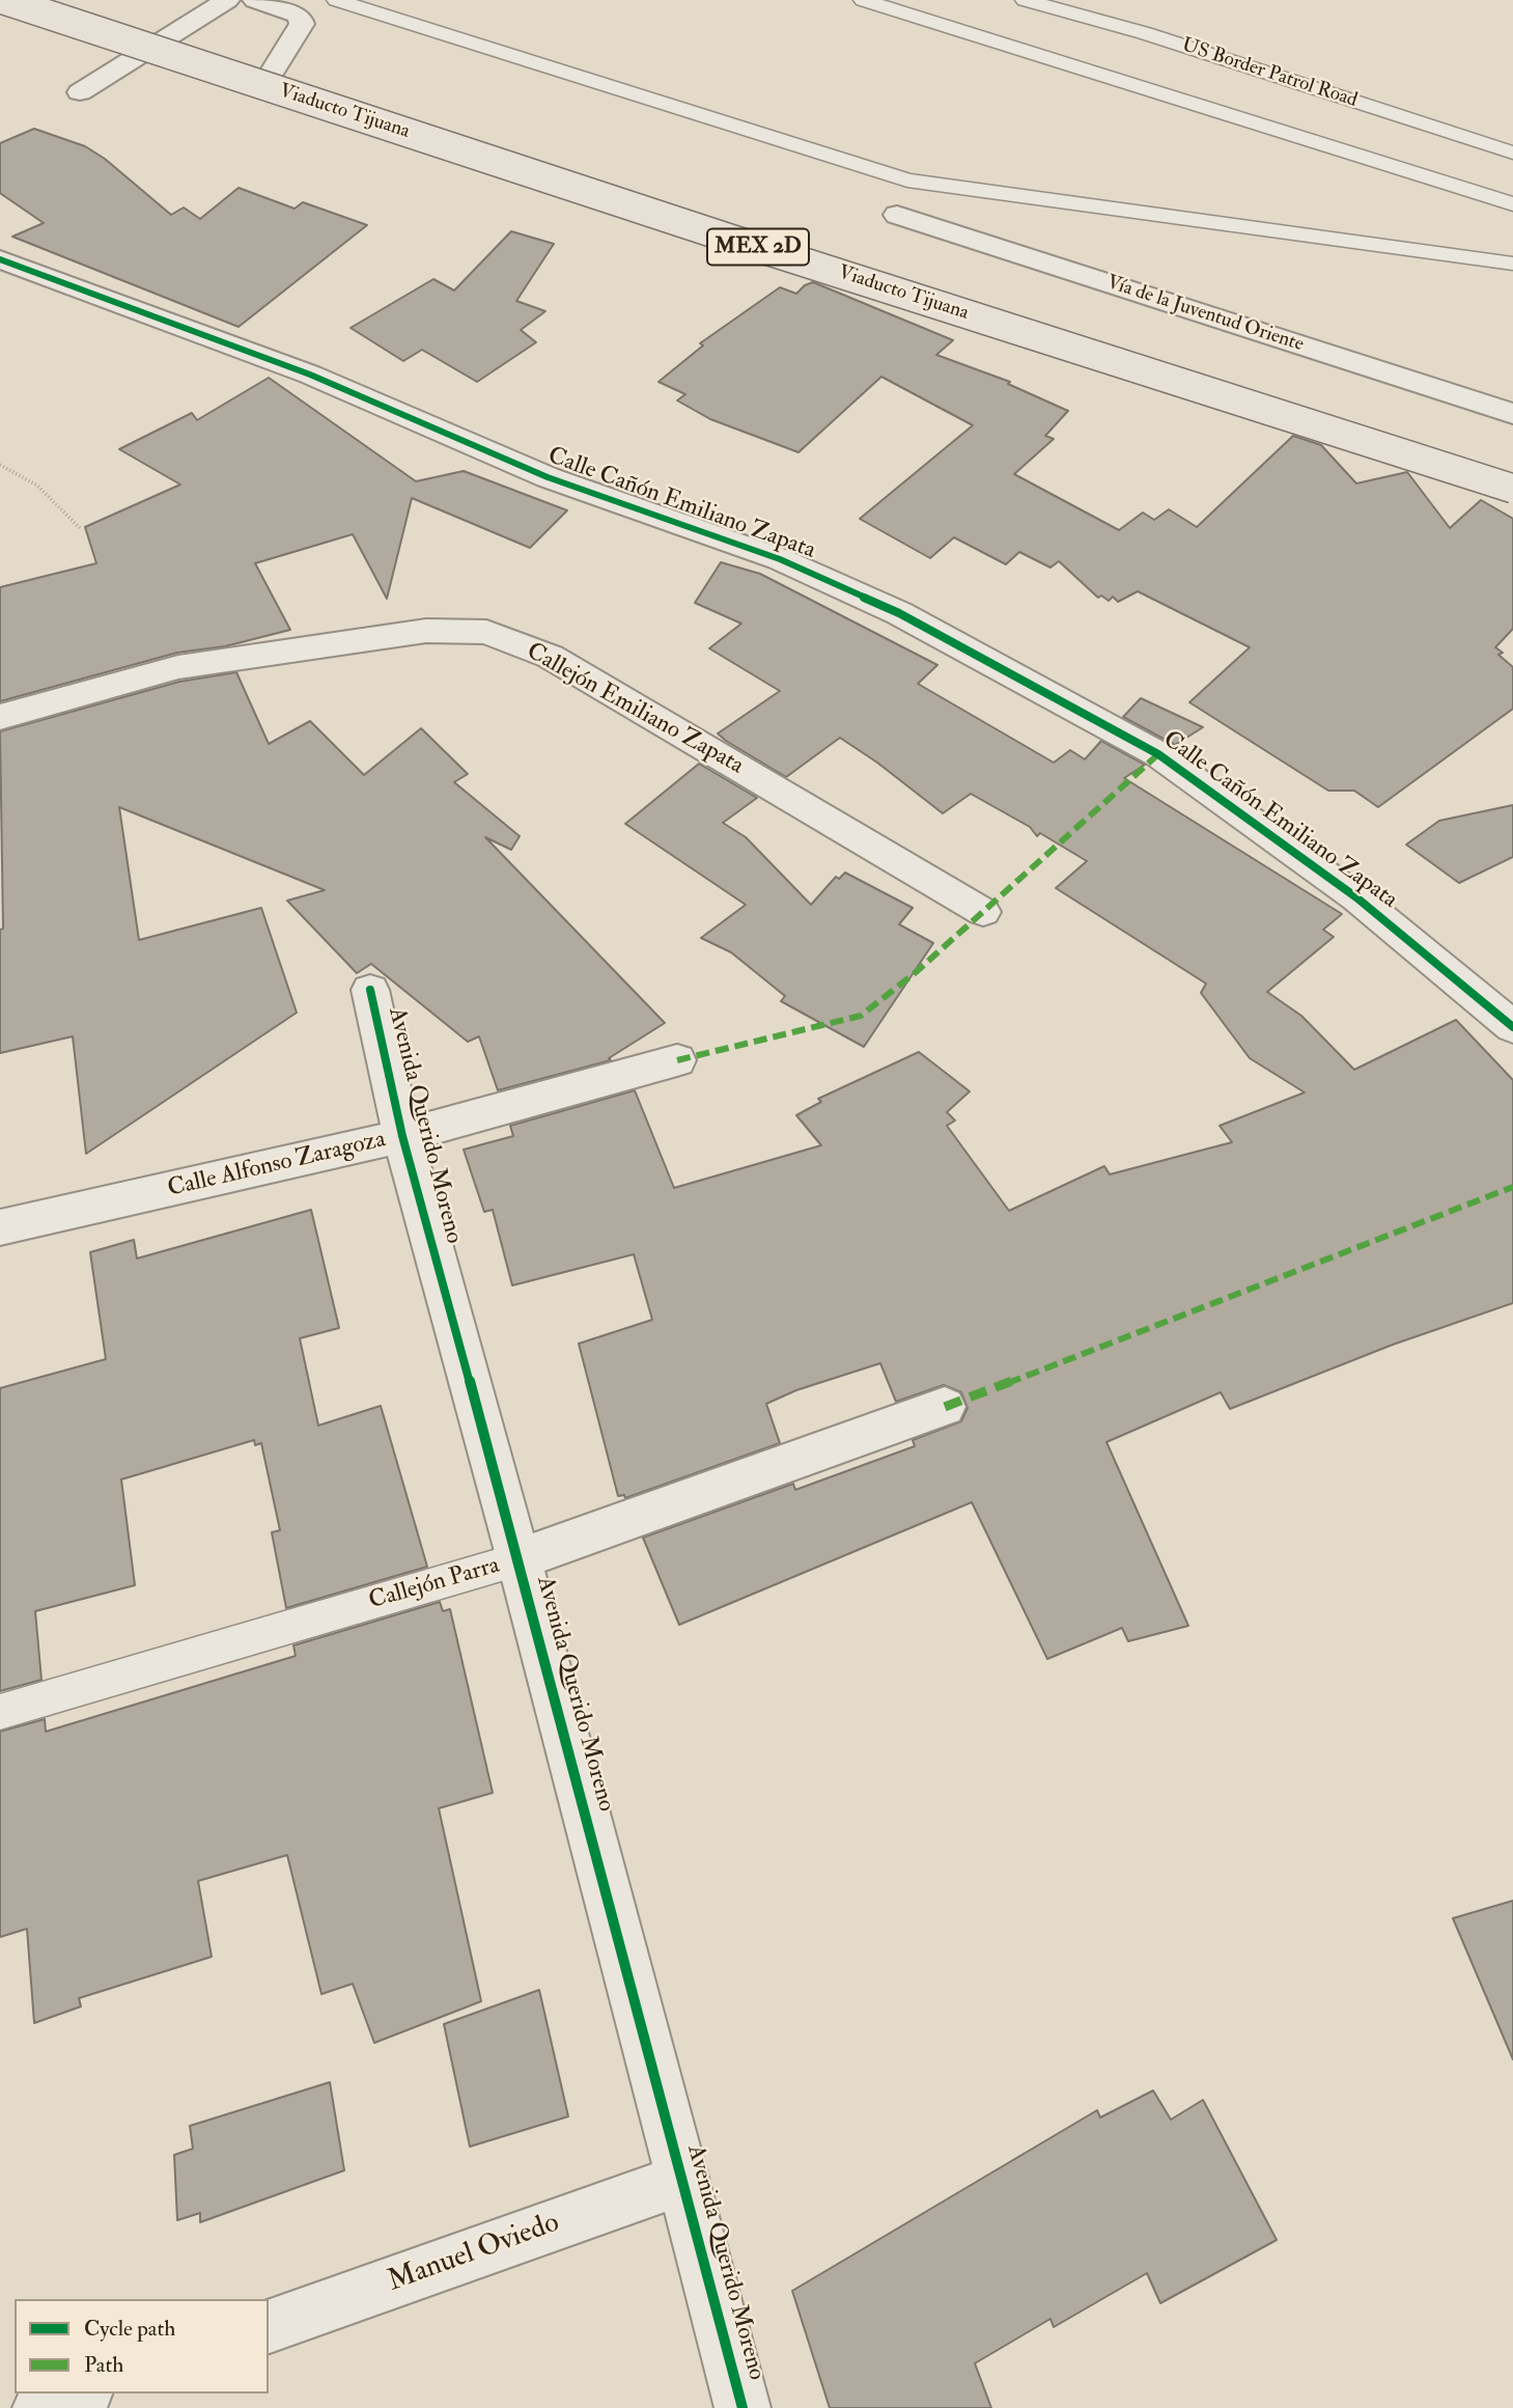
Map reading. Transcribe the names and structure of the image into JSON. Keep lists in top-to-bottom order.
{
  "streets": {
    "highway": ["Viaducto Tijuana", "MEX 2D"],
    "street": [
      "Vía de la Juventud Oriente",
      "Calle Cañón Emiliano Zapata",
      "Callejón Emiliano Zapata",
      "Avenida Querido Moreno",
      "Calle Alfonso Zaragoza",
      "Callejón Parra",
      "Manuel Oviedo"
    ],
    "lane": ["US Border Patrol Road"]
  },
  "crossings": [
    ["Avenida Querido Moreno", "Calle Alfonso Zaragoza"],
    ["Avenida Querido Moreno", "Callejón Parra"],
    ["Avenida Querido Moreno", "Manuel Oviedo"]
  ],
  "legend": ["Cycle path", "Path"]
}
